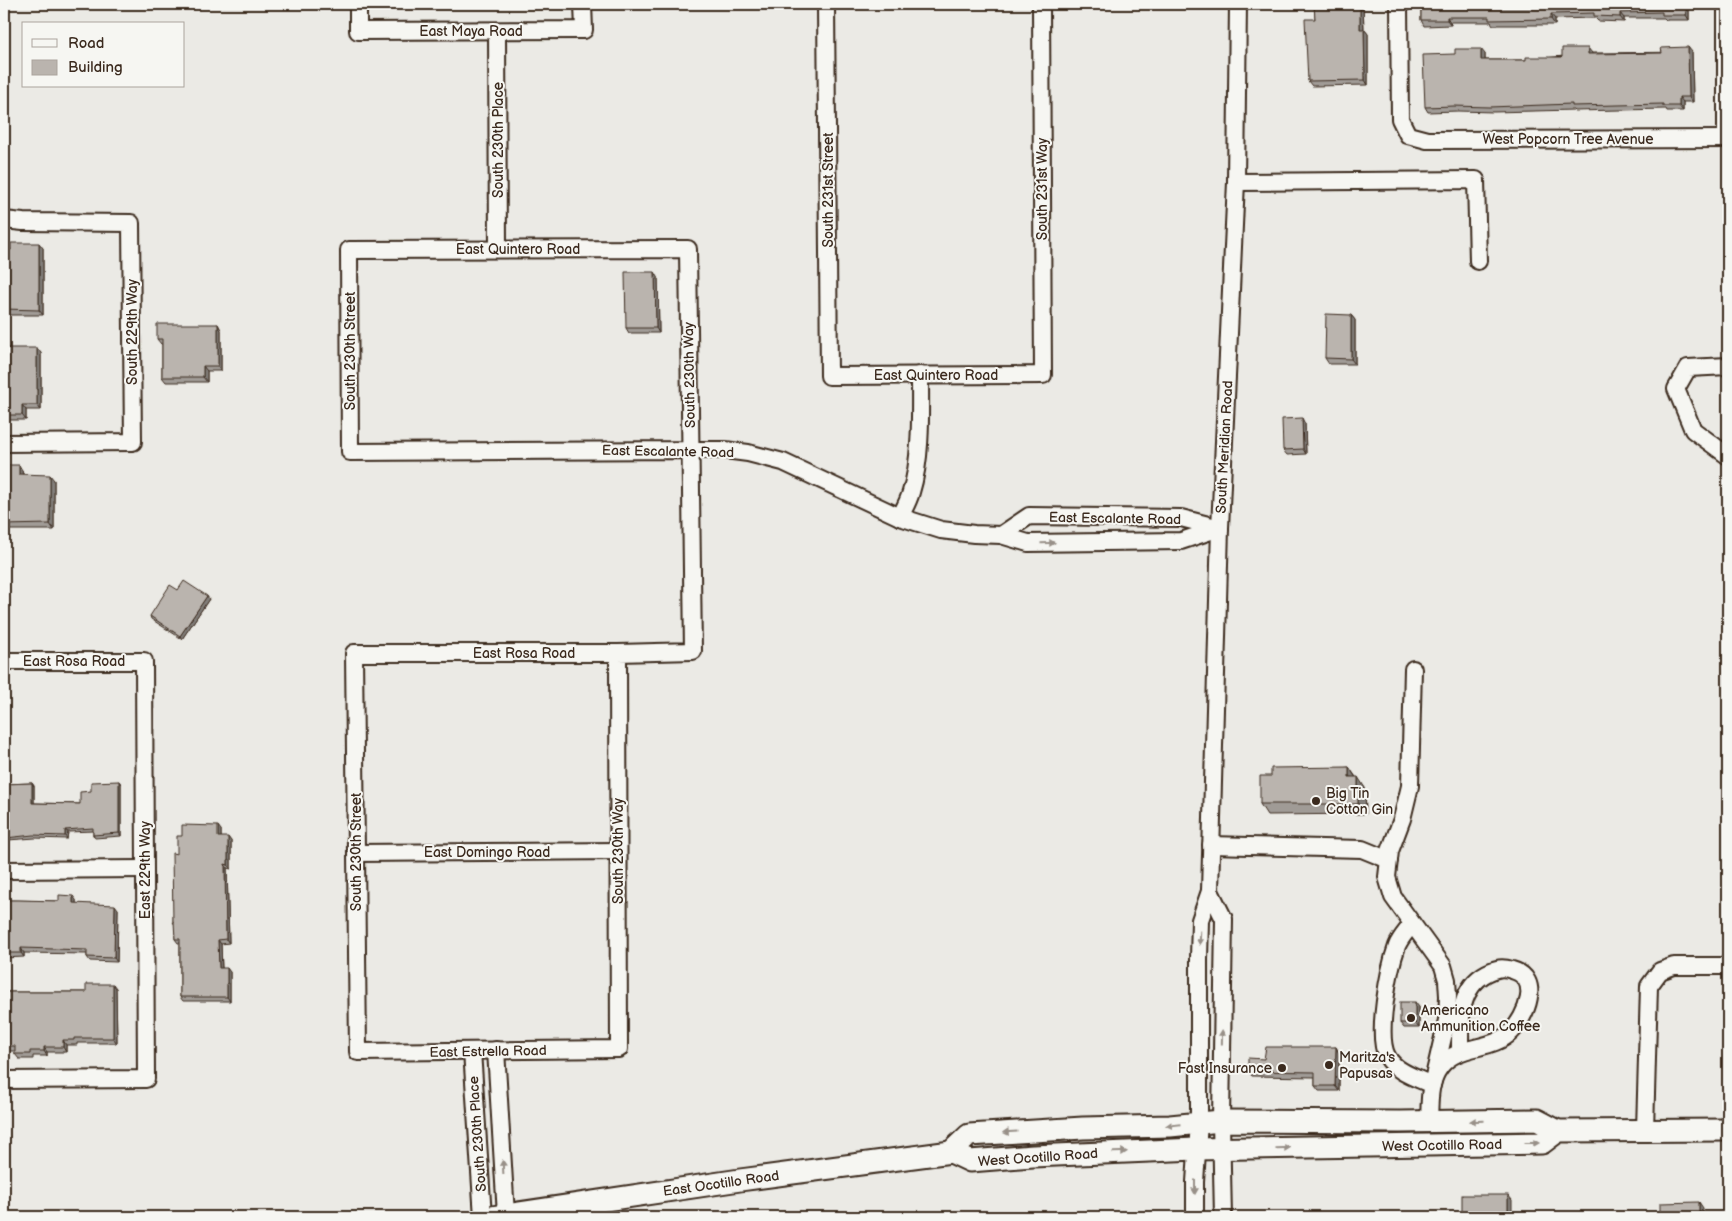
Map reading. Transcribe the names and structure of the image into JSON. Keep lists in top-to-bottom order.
{
  "streets": {
    "main road": ["West Ocotillo Road", "East Ocotillo Road"],
    "street": [
      "East Maya Road",
      "West Popcorn Tree Avenue",
      "South 230th Place",
      "South 231st Way",
      "South 231st Street",
      "East Quintero Road",
      "South 229th Way",
      "South 230th Street",
      "South 230th Way",
      "South Meridian Road",
      "East Escalante Road",
      "East Rosa Road",
      "East Domingo Road",
      "East 229th Way",
      "East Estrella Road"
    ]
  },
  "crossings": [
    ["East Maya Road", "South 230th Place"],
    ["South 230th Place", "East Quintero Road"],
    ["South 230th Place", "East Estrella Road"],
    ["South 230th Place", "East Ocotillo Road"],
    ["South 231st Way", "East Quintero Road"],
    ["South 231st Street", "East Quintero Road"],
    ["East Quintero Road", "South 230th Street"],
    ["East Quintero Road", "South 230th Way"],
    ["South 230th Street", "East Escalante Road"],
    ["South 230th Street", "East Rosa Road"],
    ["South 230th Street", "East Domingo Road"],
    ["South 230th Street", "East Estrella Road"],
    ["South 230th Way", "East Escalante Road"],
    ["South 230th Way", "East Rosa Road"],
    ["South 230th Way", "East Domingo Road"],
    ["South 230th Way", "East Estrella Road"],
    ["South Meridian Road", "East Escalante Road"],
    ["South Meridian Road", "West Ocotillo Road"],
    ["East Rosa Road", "East 229th Way"],
    ["West Ocotillo Road", "East Ocotillo Road"]
  ],
  "places": [
    "Big Tin Cotton Gin",
    "Americano Ammunition Coffee",
    "Maritza's Papusas",
    "Fast Insurance"
  ],
  "legend": ["Road", "Building"]
}
